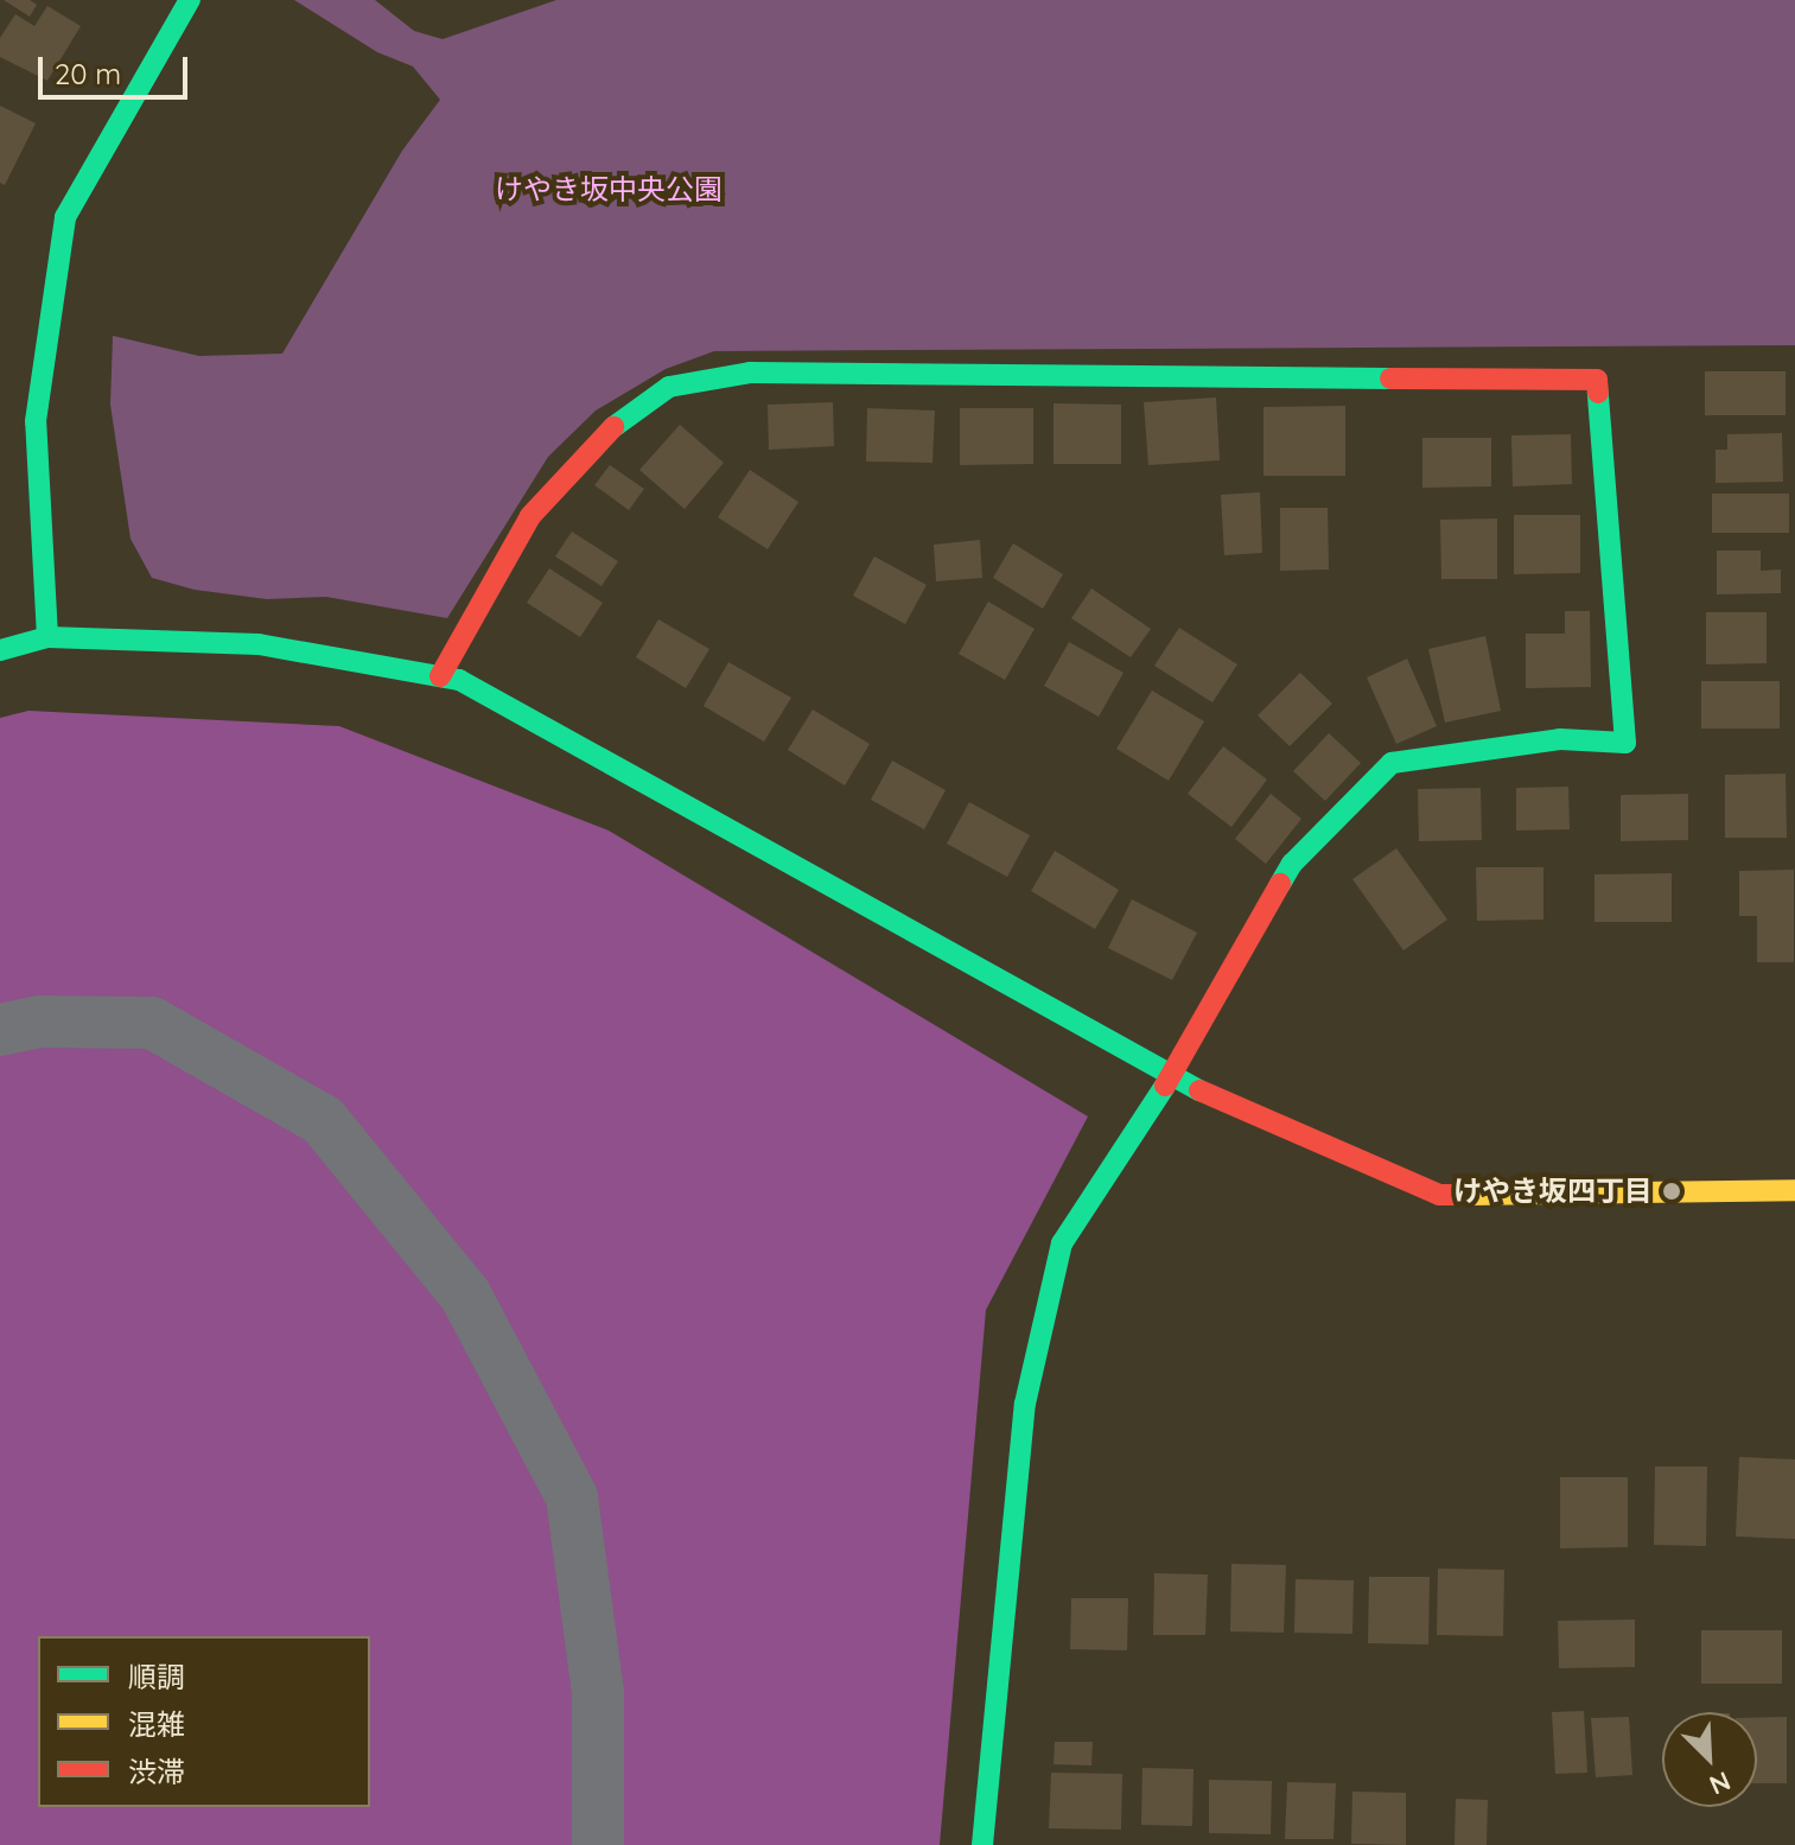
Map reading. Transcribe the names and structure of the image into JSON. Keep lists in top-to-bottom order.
{
  "parks": ["けやき坂中央公園"],
  "places": ["けやき坂四丁目"],
  "legend": ["順調", "混雑", "渋滞"],
  "scale_bar": "20 m",
  "north": "bottom right"
}
